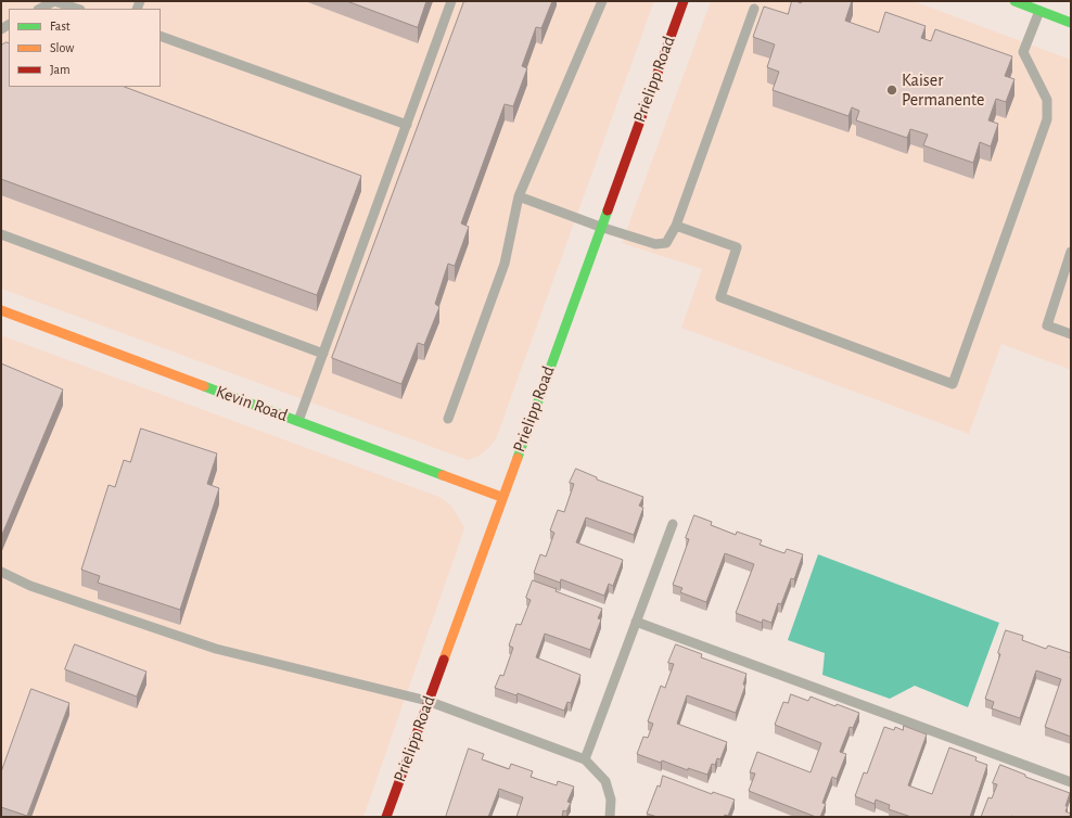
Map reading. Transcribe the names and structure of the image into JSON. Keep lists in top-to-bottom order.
{
  "streets": {
    "street": ["Prielipp Road", "Kevin Road"]
  },
  "crossings": [
    ["Prielipp Road", "Kevin Road"]
  ],
  "places": ["Kaiser Permanente"],
  "legend": ["Fast", "Slow", "Jam"]
}
